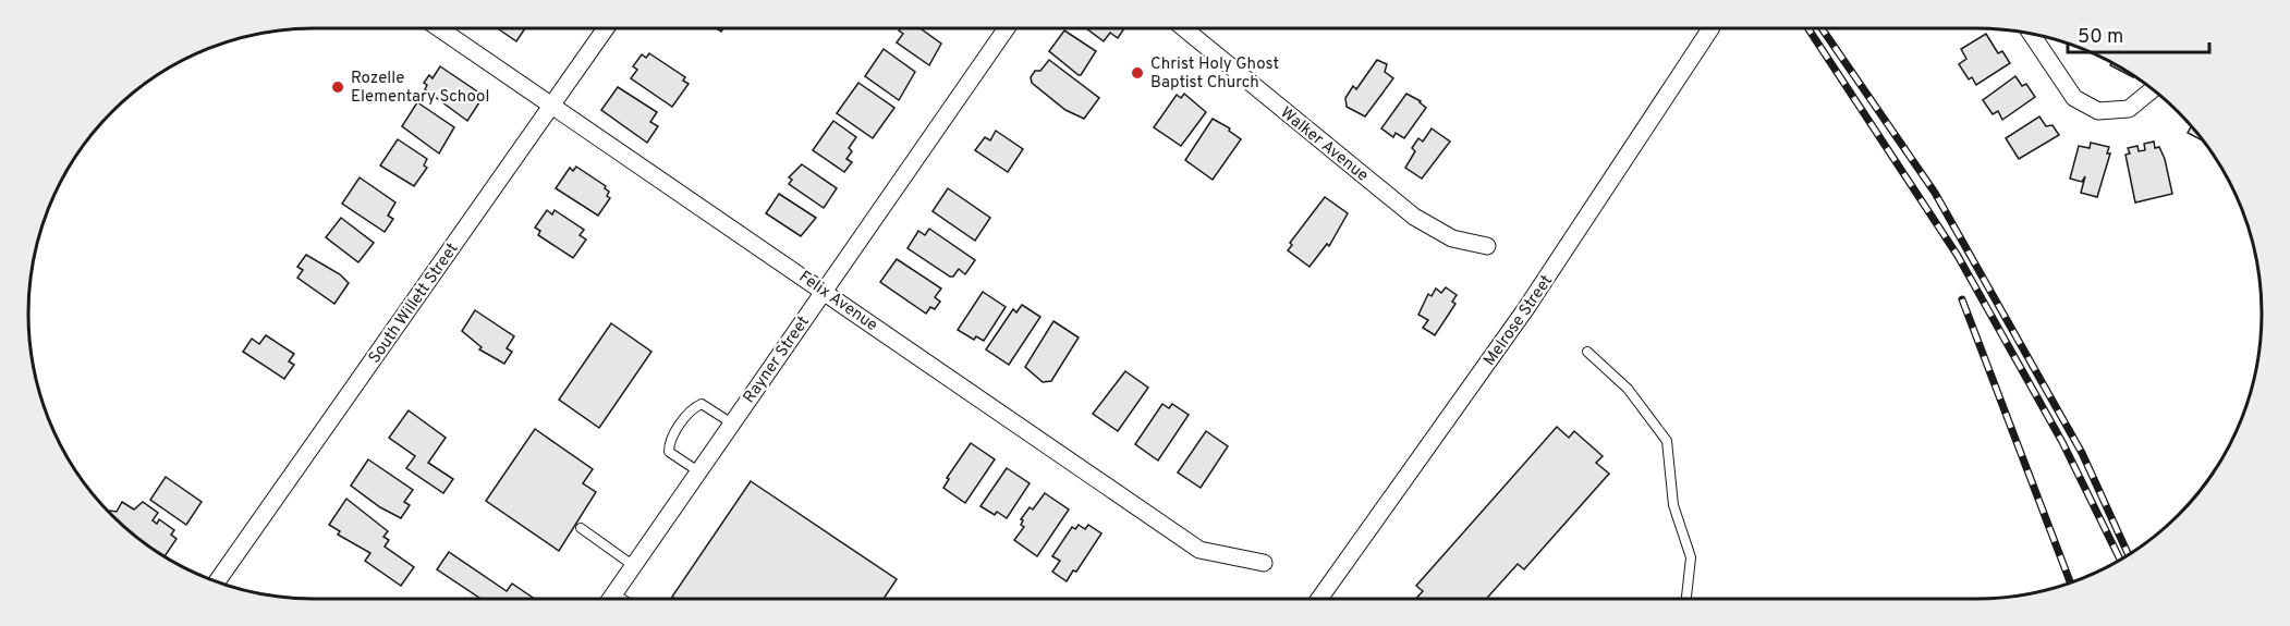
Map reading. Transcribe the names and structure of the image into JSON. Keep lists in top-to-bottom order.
{
  "streets": {
    "street": [
      "Walker Avenue",
      "Felix Avenue",
      "South Willett Street",
      "Melrose Street",
      "Rayner Street"
    ]
  },
  "crossings": [
    ["Felix Avenue", "South Willett Street"],
    ["Felix Avenue", "Rayner Street"]
  ],
  "places": ["Christ Holy Ghost Baptist Church", "Rozelle Elementary School"],
  "scale_bar": "50 m"
}
